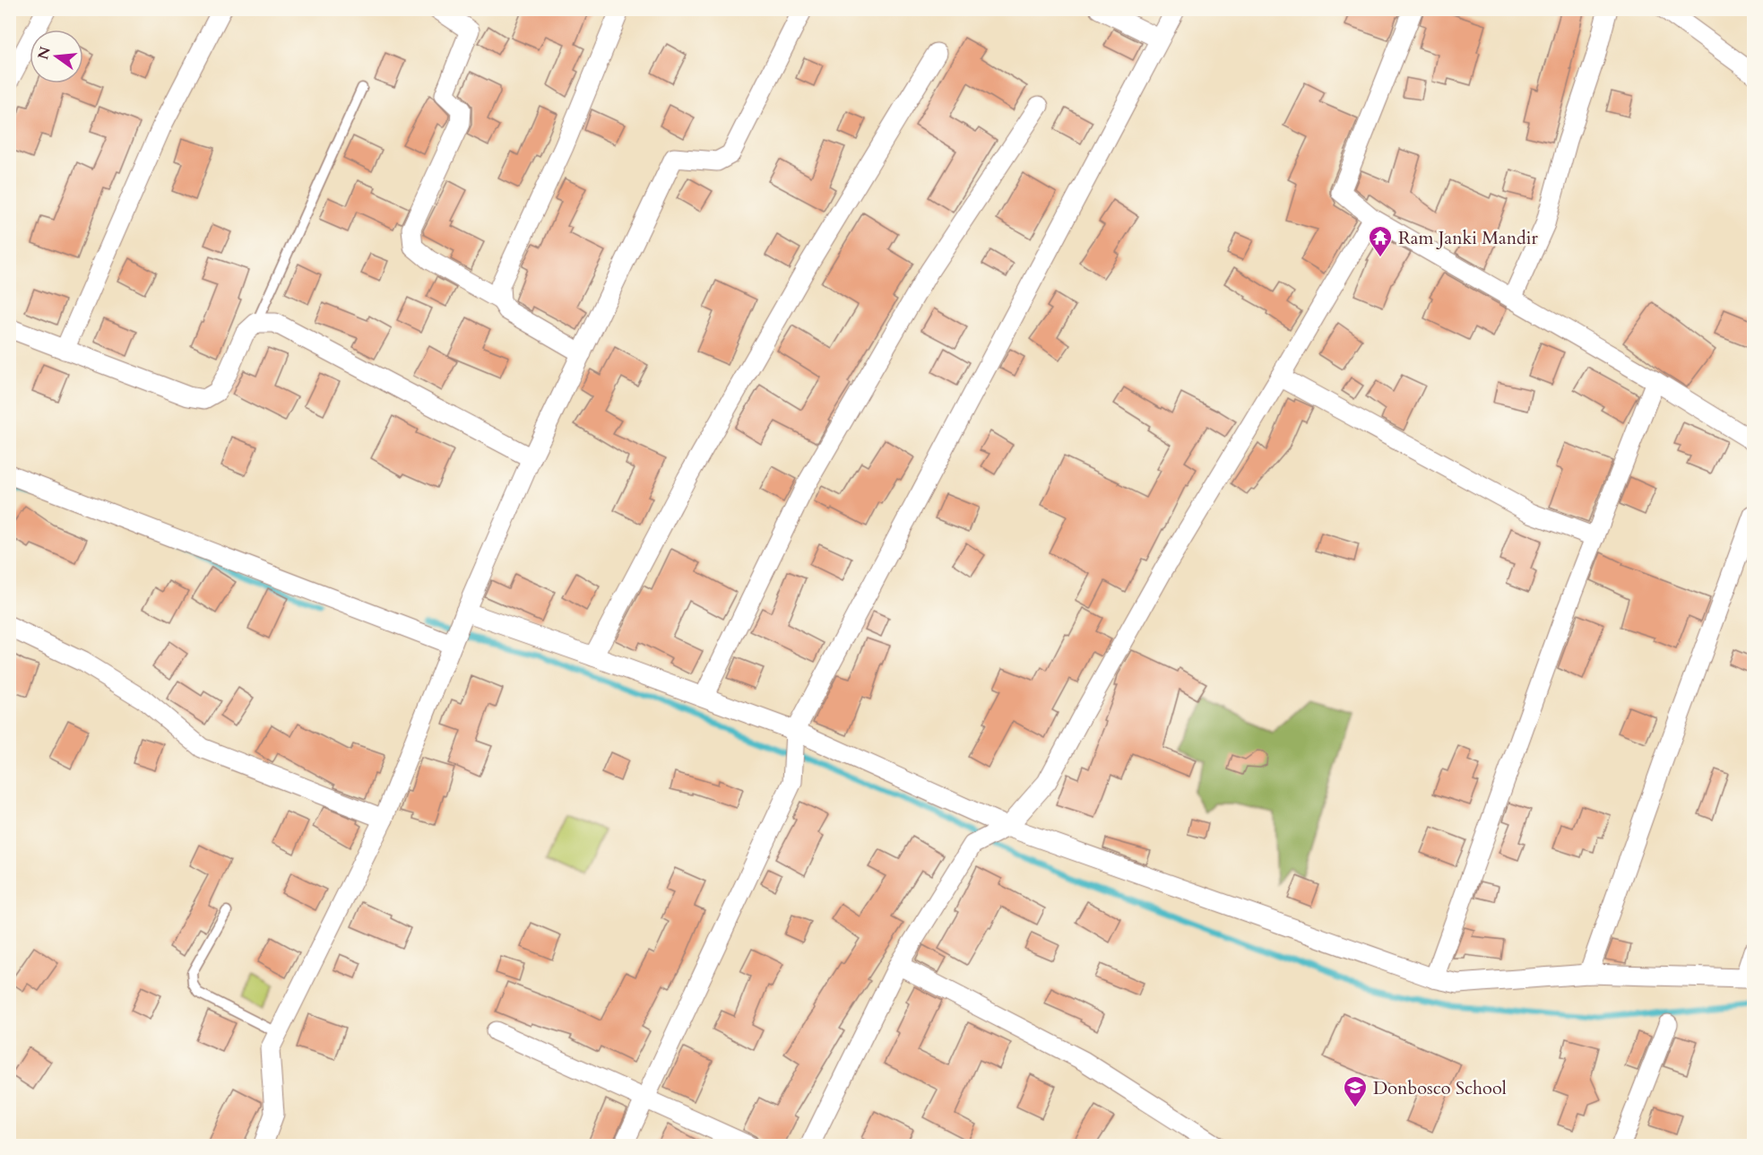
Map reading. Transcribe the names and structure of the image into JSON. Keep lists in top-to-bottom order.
{
  "places": {
    "temple": ["Ram Janki Mandir"],
    "school or university": ["Donbosco School"]
  },
  "north": "left"
}
